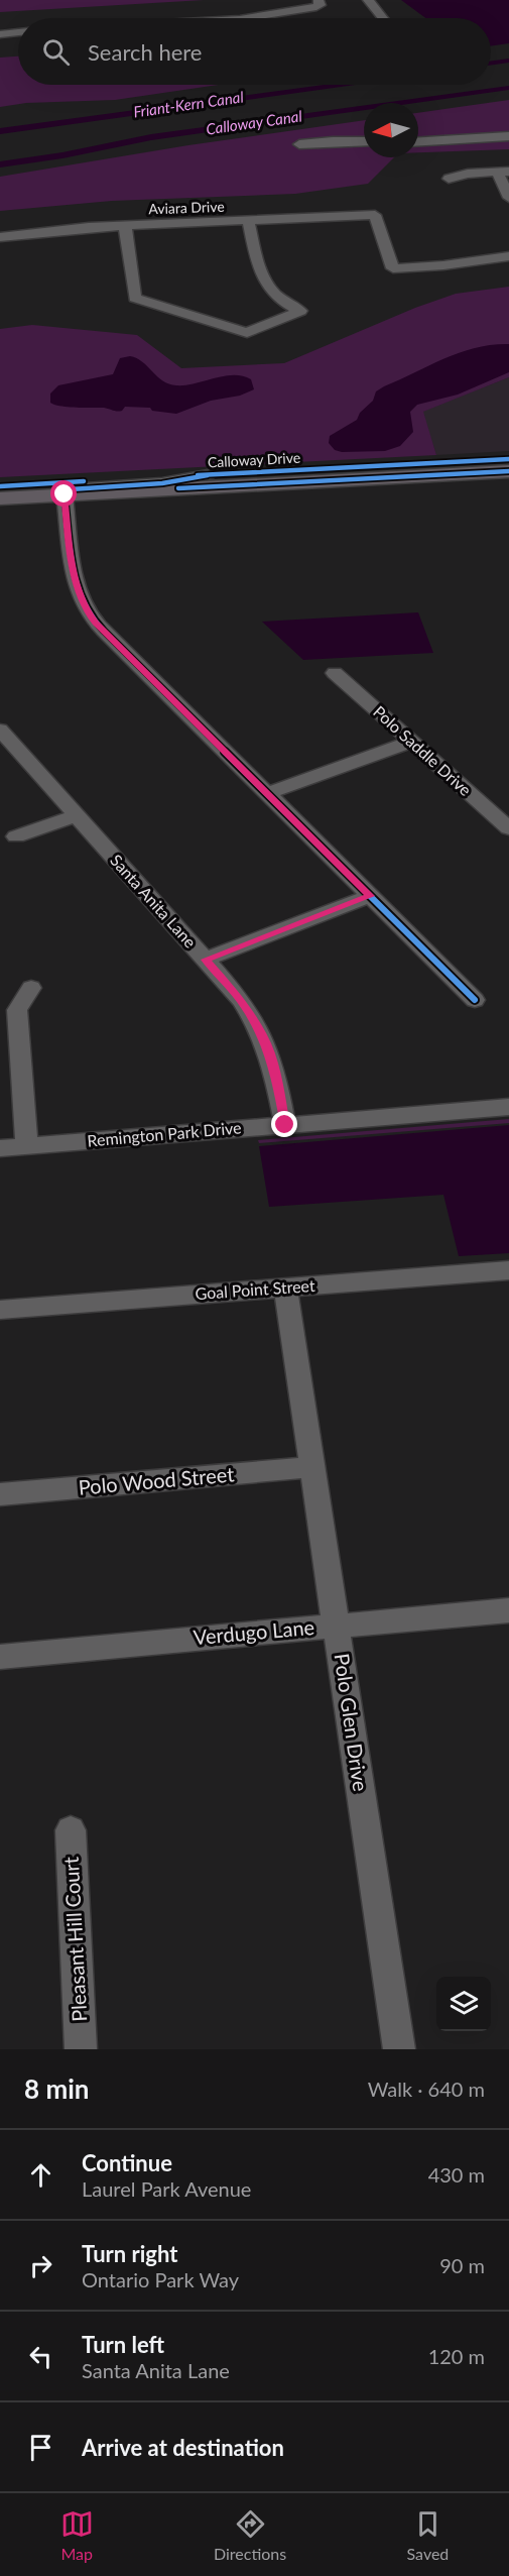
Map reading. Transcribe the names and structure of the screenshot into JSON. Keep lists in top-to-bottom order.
{
  "streets": {
    "main road": ["Calloway Drive"],
    "street": [
      "Aviara Drive",
      "Polo Saddle Drive",
      "Santa Anita Lane",
      "Remington Park Drive",
      "Goal Point Street",
      "Polo Wood Street",
      "Verdugo Lane",
      "Polo Glen Drive",
      "Pleasant Hill Court"
    ]
  },
  "crossings": [
    ["Santa Anita Lane", "Remington Park Drive"],
    ["Goal Point Street", "Polo Glen Drive"],
    ["Polo Wood Street", "Polo Glen Drive"],
    ["Verdugo Lane", "Polo Glen Drive"]
  ],
  "water": ["Friant-Kern Canal", "Calloway Canal"],
  "north": "left",
  "page": {
    "search": "Search here",
    "heading": ["8 min", "Walk · 640 m"],
    "list": [
      ["Continue", "Laurel Park Avenue", "430 m"],
      ["Turn right", "Ontario Park Way", "90 m"],
      ["Turn left", "Santa Anita Lane", "120 m"],
      "Arrive at destination"
    ],
    "nav": ["Map", "Directions", "Saved"]
  }
}
